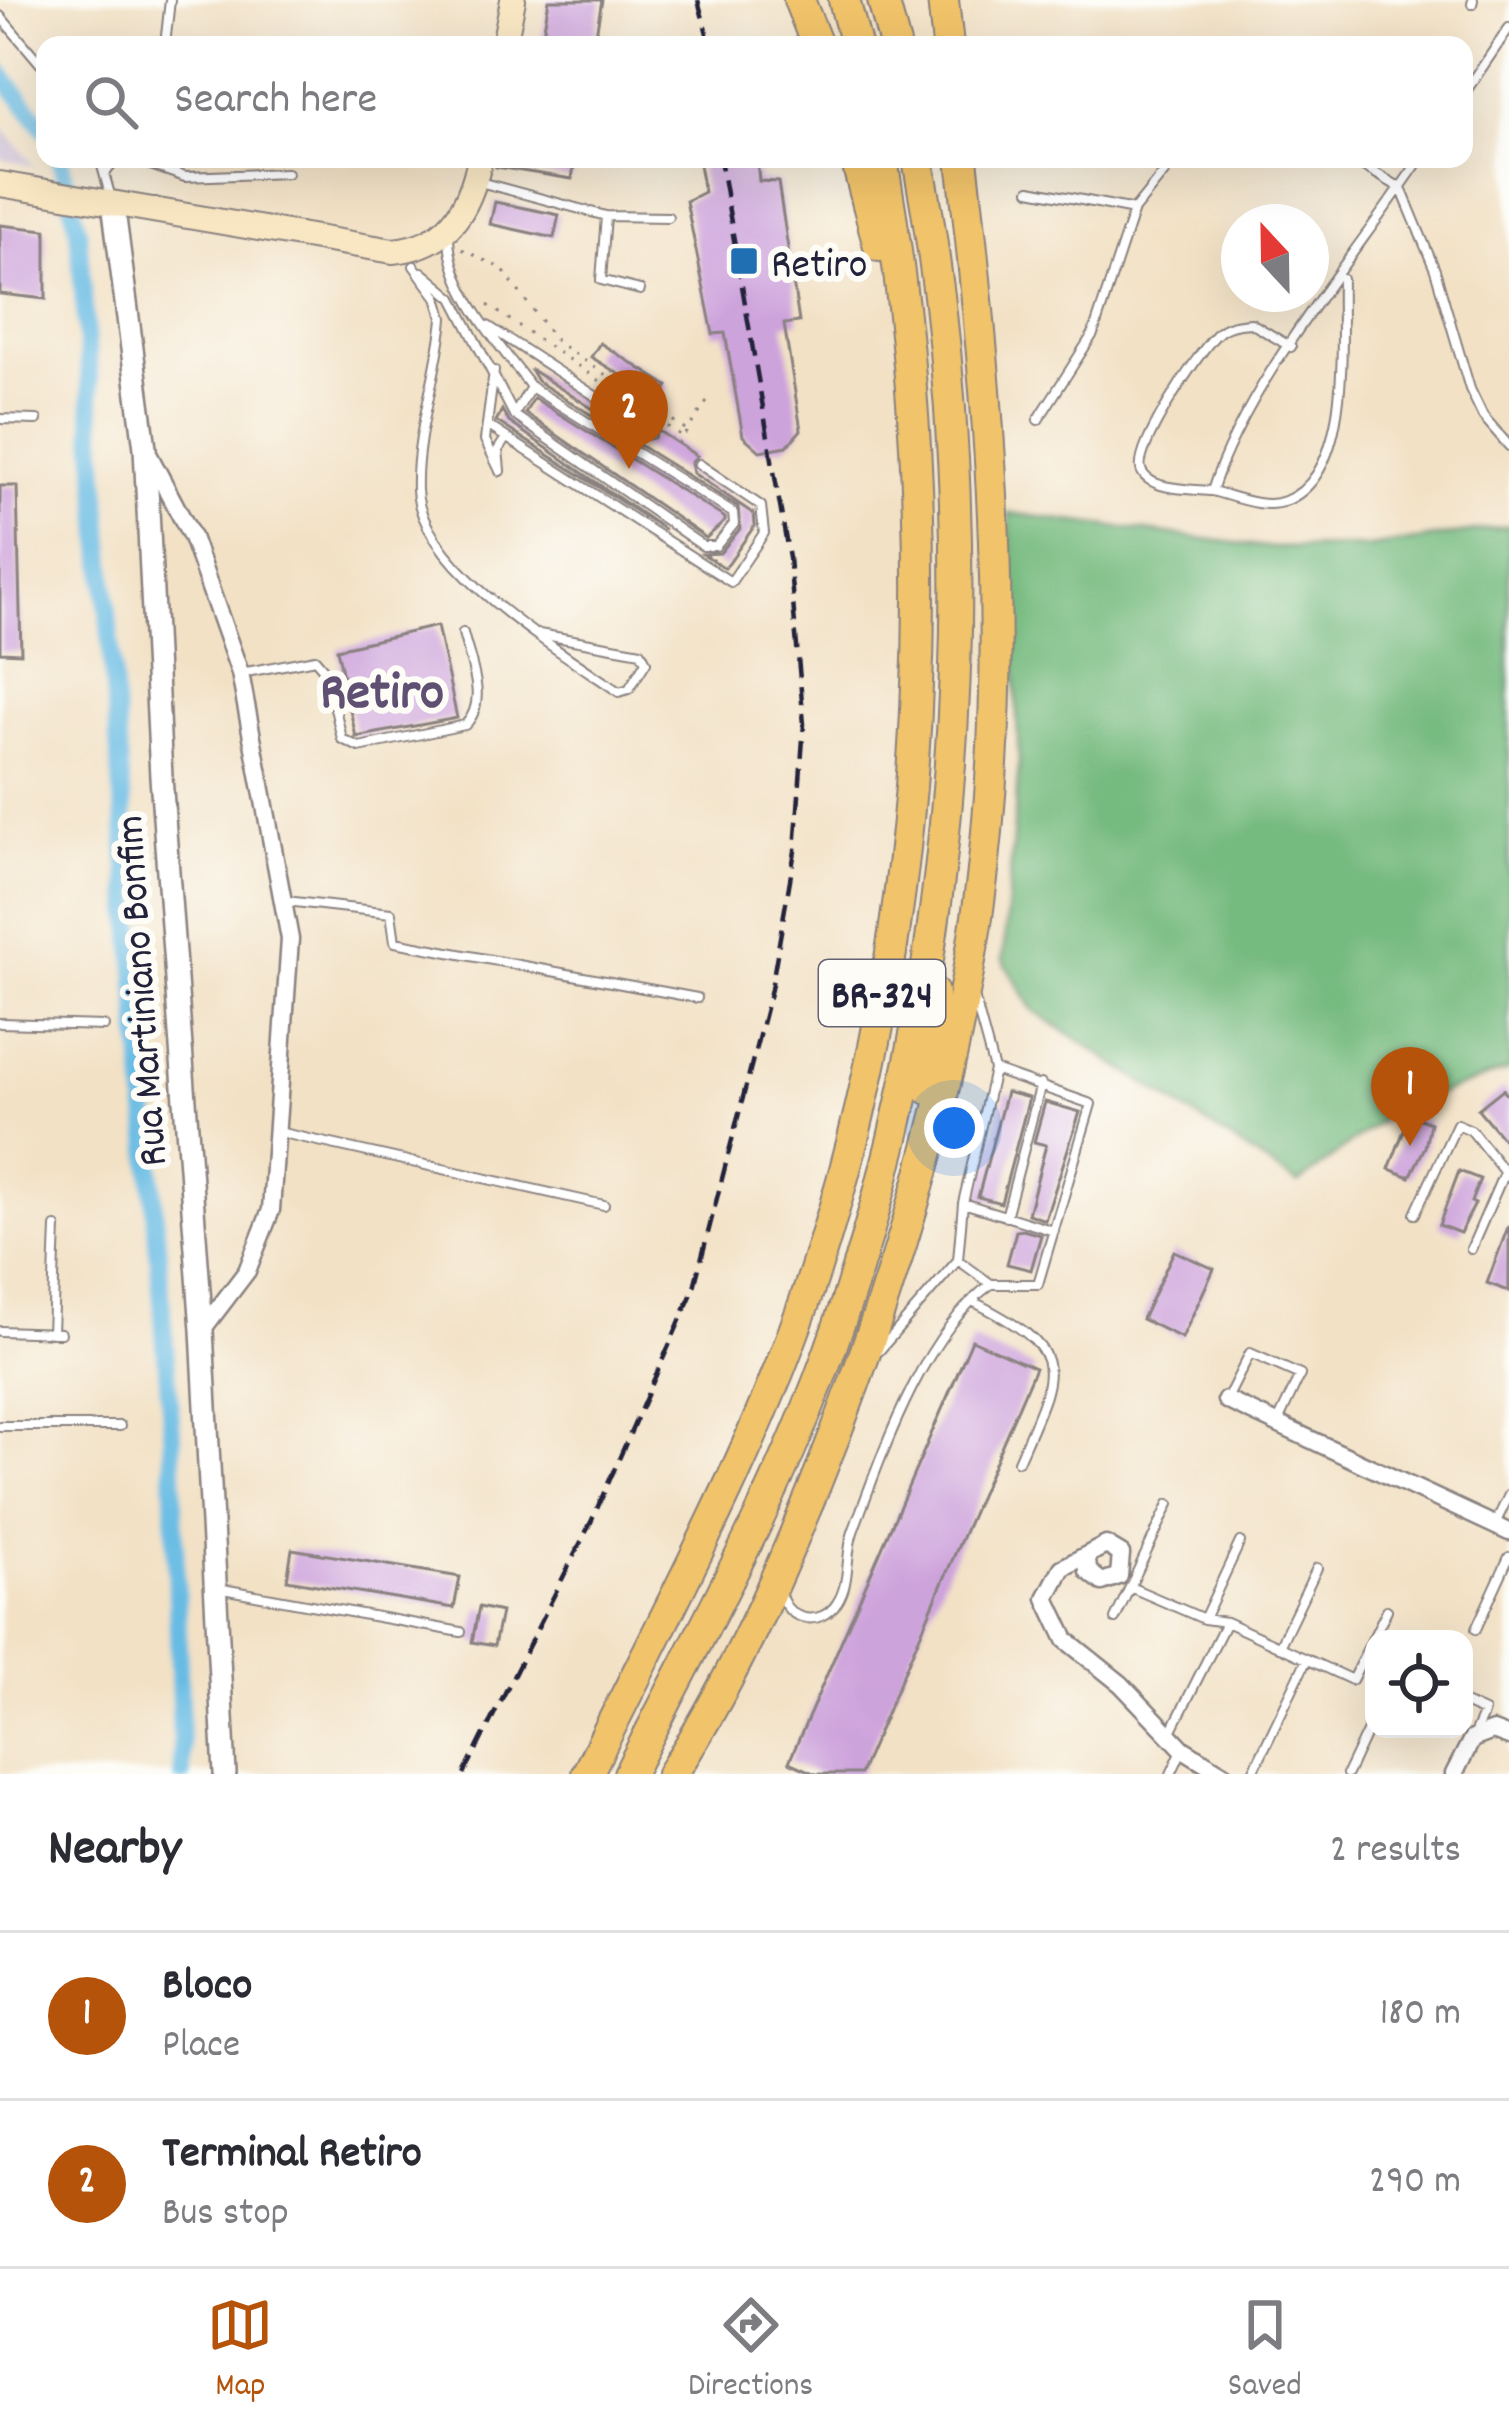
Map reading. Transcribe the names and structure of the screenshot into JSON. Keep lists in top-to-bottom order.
{
  "streets": {
    "highway": ["BR-324"],
    "street": ["Rua Martiniano Bonfim"]
  },
  "districts": ["Retiro"],
  "places": {
    "transit": ["Retiro"]
  },
  "north": "top",
  "page": {
    "search": "Search here",
    "pins": ["2", "1"],
    "heading": ["Nearby", "2 results"],
    "list": [
      {
        "mark": "1",
        "name": "Bloco",
        "note": "Place",
        "value": "180 m"
      },
      {
        "mark": "2",
        "name": "Terminal Retiro",
        "note": "Bus stop",
        "value": "290 m"
      }
    ],
    "nav": ["Map", "Directions", "Saved"]
  }
}
